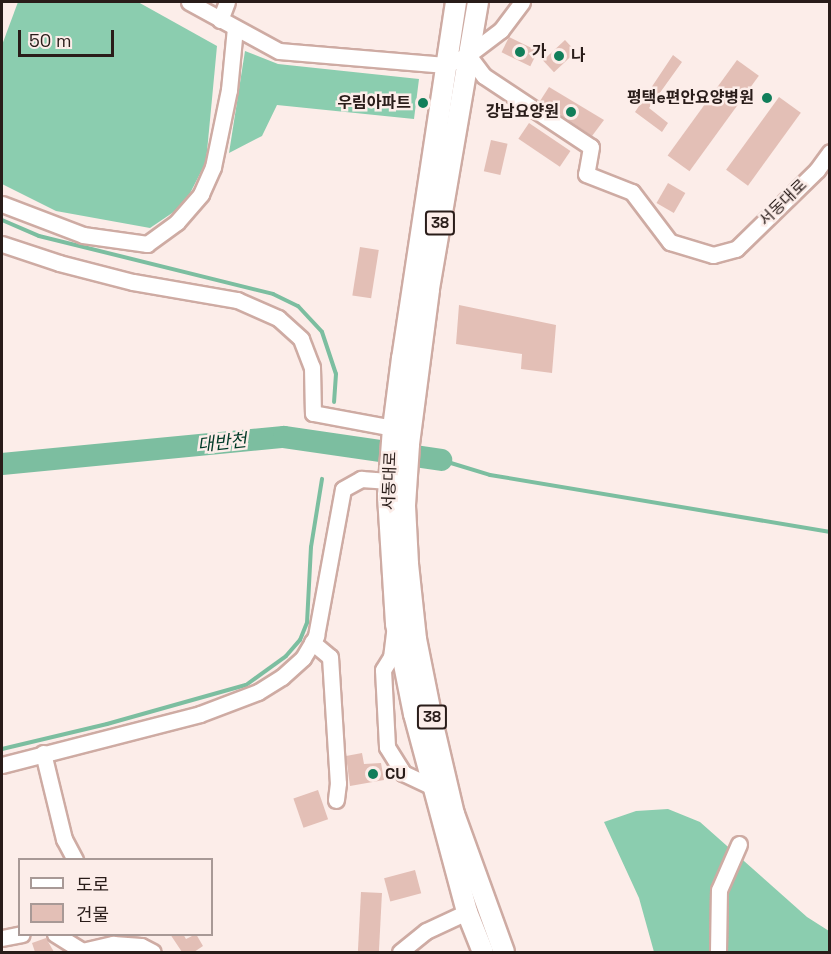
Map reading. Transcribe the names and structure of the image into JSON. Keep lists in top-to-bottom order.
{
  "streets": {
    "main road": ["서동대로", "38"]
  },
  "water": ["대반천"],
  "places": [
    "가",
    "나",
    "평택e편안요양병원",
    "우림아파트",
    "강남요양원",
    "CU"
  ],
  "legend": ["도로", "건물"],
  "scale_bar": "50 m"
}
